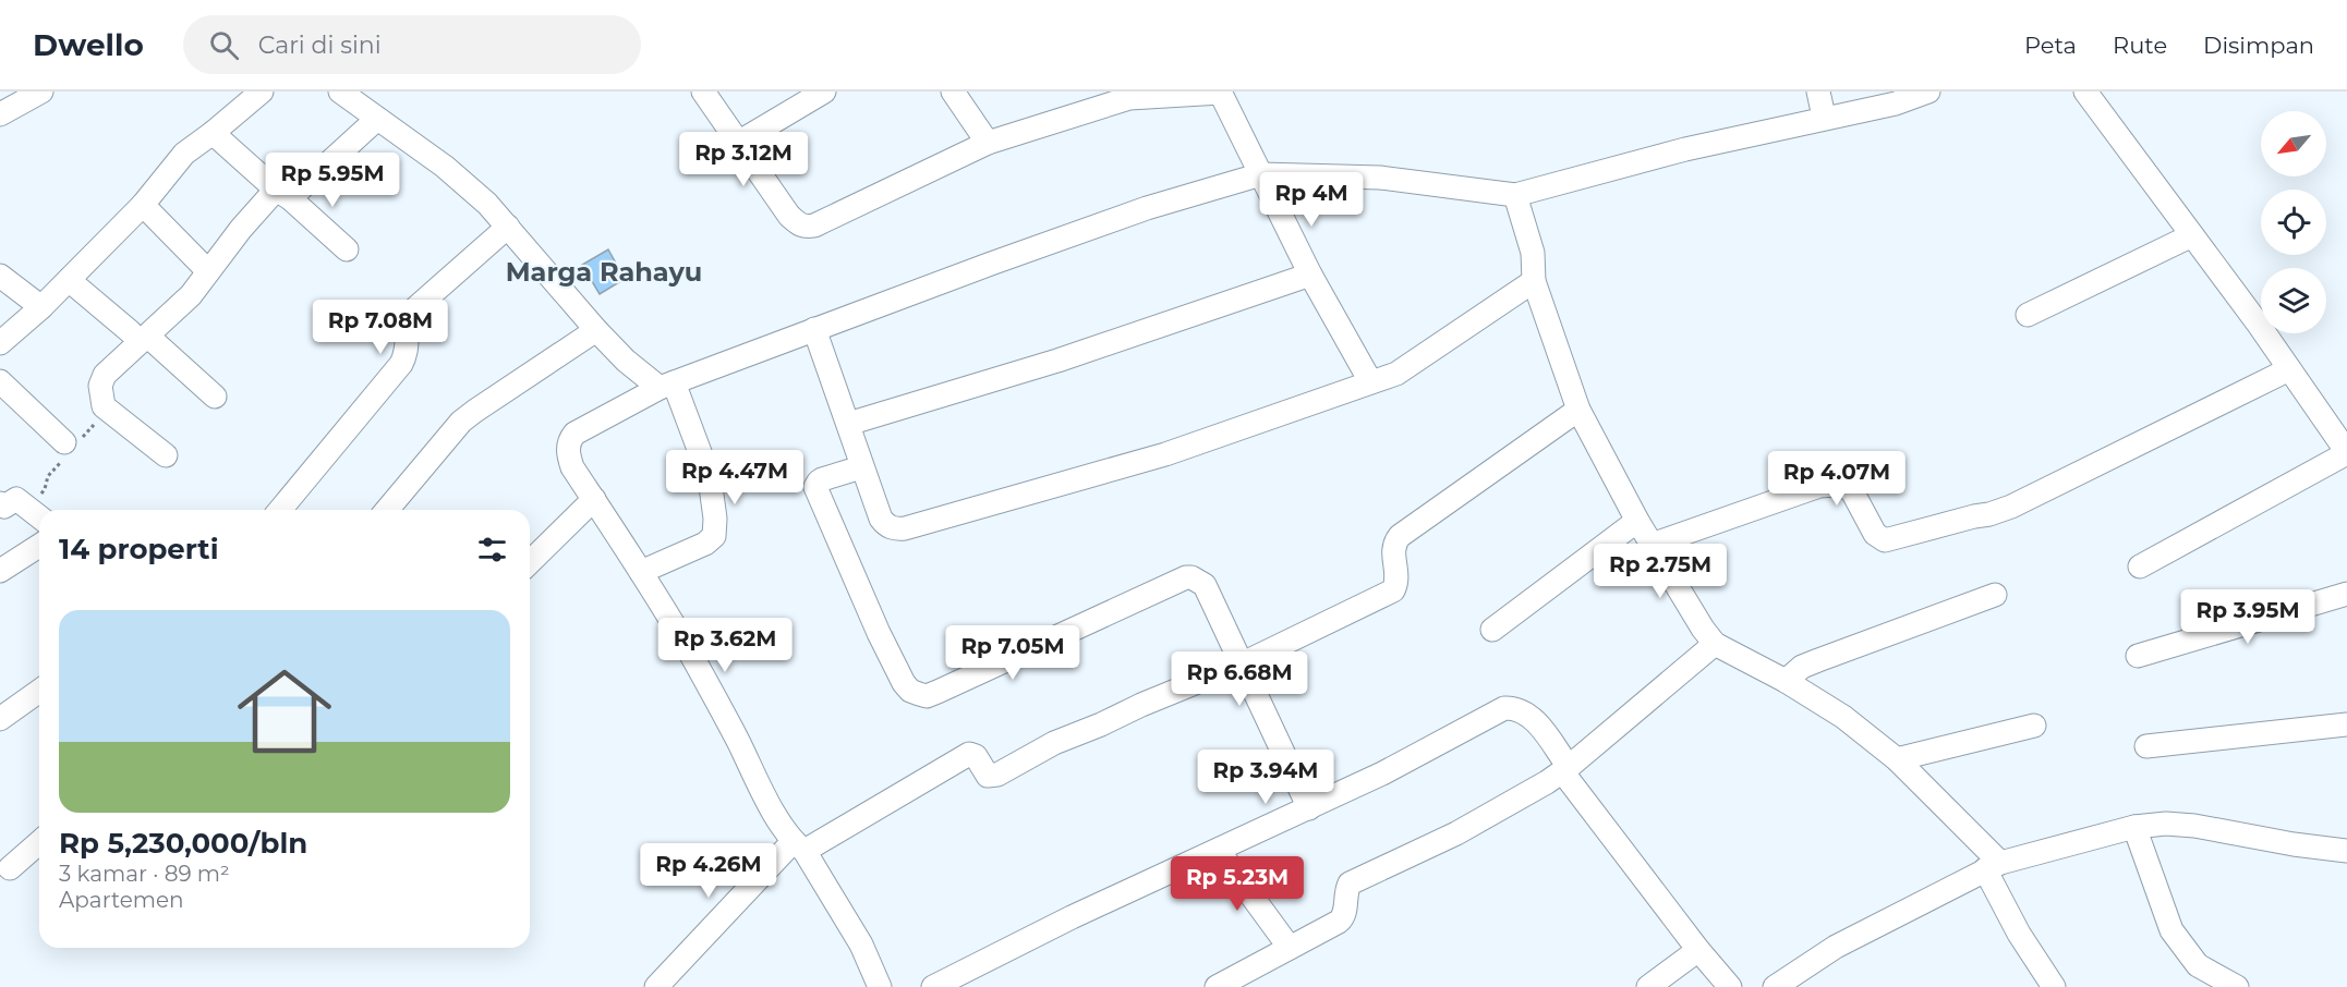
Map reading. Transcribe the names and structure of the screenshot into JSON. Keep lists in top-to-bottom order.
{
  "districts": ["Marga Rahayu"],
  "north": "bottom left",
  "page": {
    "header": "Dwello",
    "search": "Cari di sini",
    "nav": ["Peta", "Rute", "Disimpan"],
    "price": [
      "Rp 3.12M",
      "Rp 5.95M",
      "Rp 4M",
      "Rp 7.08M",
      "Rp 4.47M",
      "Rp 4.07M",
      "Rp 2.75M",
      "Rp 3.95M",
      "Rp 3.62M",
      "Rp 7.05M",
      "Rp 6.68M",
      "Rp 3.94M",
      "Rp 4.26M",
      "Rp 5.23M"
    ],
    "heading": "14 properti",
    "list": [
      {
        "name": "Rp 5,230,000/bln",
        "note": "3 kamar · 89 m² · Apartemen"
      }
    ]
  }
}
